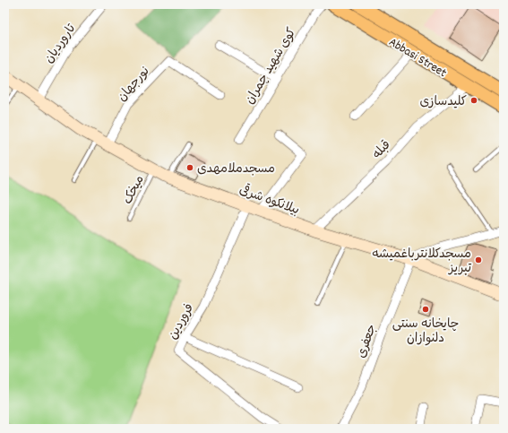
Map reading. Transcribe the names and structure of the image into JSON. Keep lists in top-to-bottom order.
{
  "streets": {
    "main road": ["Abbasi Street", "بیلانکوه شرقی"],
    "street": [
      "تاروردیان",
      "کوی شهید چمران",
      "نورجهان",
      "قبله",
      "فروردین",
      "جعفری"
    ],
    "lane": ["میخک"]
  },
  "crossings": [
    ["تاروردیان", "بیلانکوه شرقی"],
    ["Abbasi Street", "قبله"],
    ["نورجهان", "بیلانکوه شرقی"],
    ["قبله", "بیلانکوه شرقی"],
    ["میخک", "بیلانکوه شرقی"],
    ["بیلانکوه شرقی", "فروردین"],
    ["بیلانکوه شرقی", "جعفری"]
  ],
  "places": [
    "کلیدسازی",
    "مسجدملامهدی",
    "مسجدکلانترباغمیشه تبریز",
    "چایخانه سنتی دلنوازان"
  ]
}
